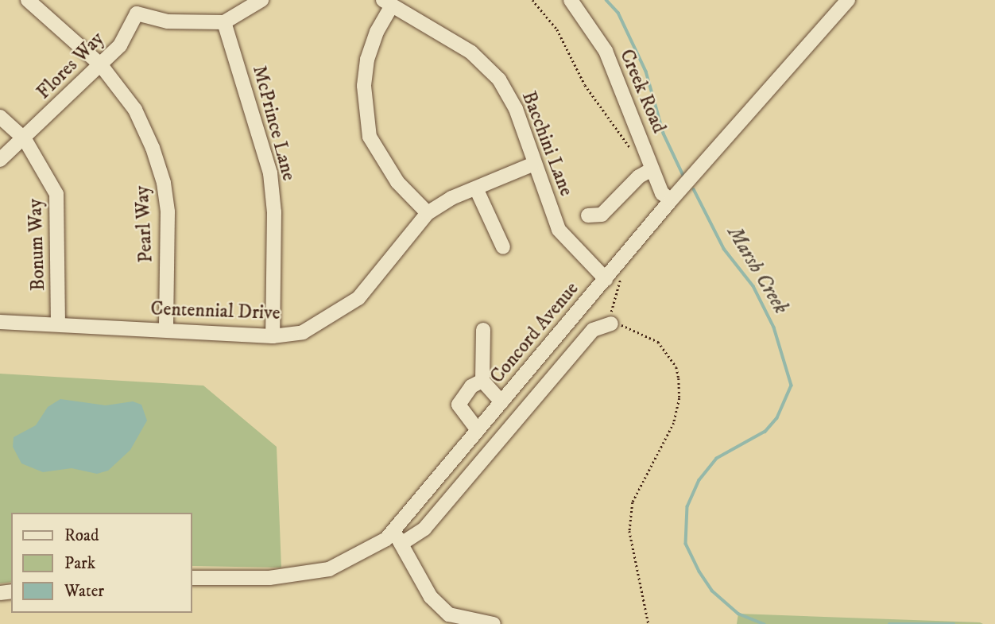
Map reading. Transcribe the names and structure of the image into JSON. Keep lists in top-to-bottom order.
{
  "streets": {
    "street": [
      "Flores Way",
      "Creek Road",
      "McPrince Lane",
      "Bacchini Lane",
      "Pearl Way",
      "Bonum Way",
      "Centennial Drive",
      "Concord Avenue"
    ]
  },
  "crossings": [
    ["Flores Way", "McPrince Lane"],
    ["Flores Way", "Pearl Way"],
    ["Flores Way", "Bonum Way"],
    ["Creek Road", "Concord Avenue"],
    ["McPrince Lane", "Centennial Drive"],
    ["Bacchini Lane", "Centennial Drive"],
    ["Bacchini Lane", "Concord Avenue"],
    ["Pearl Way", "Centennial Drive"],
    ["Bonum Way", "Centennial Drive"]
  ],
  "water": ["Marsh Creek"],
  "legend": ["Road", "Park", "Water"]
}
